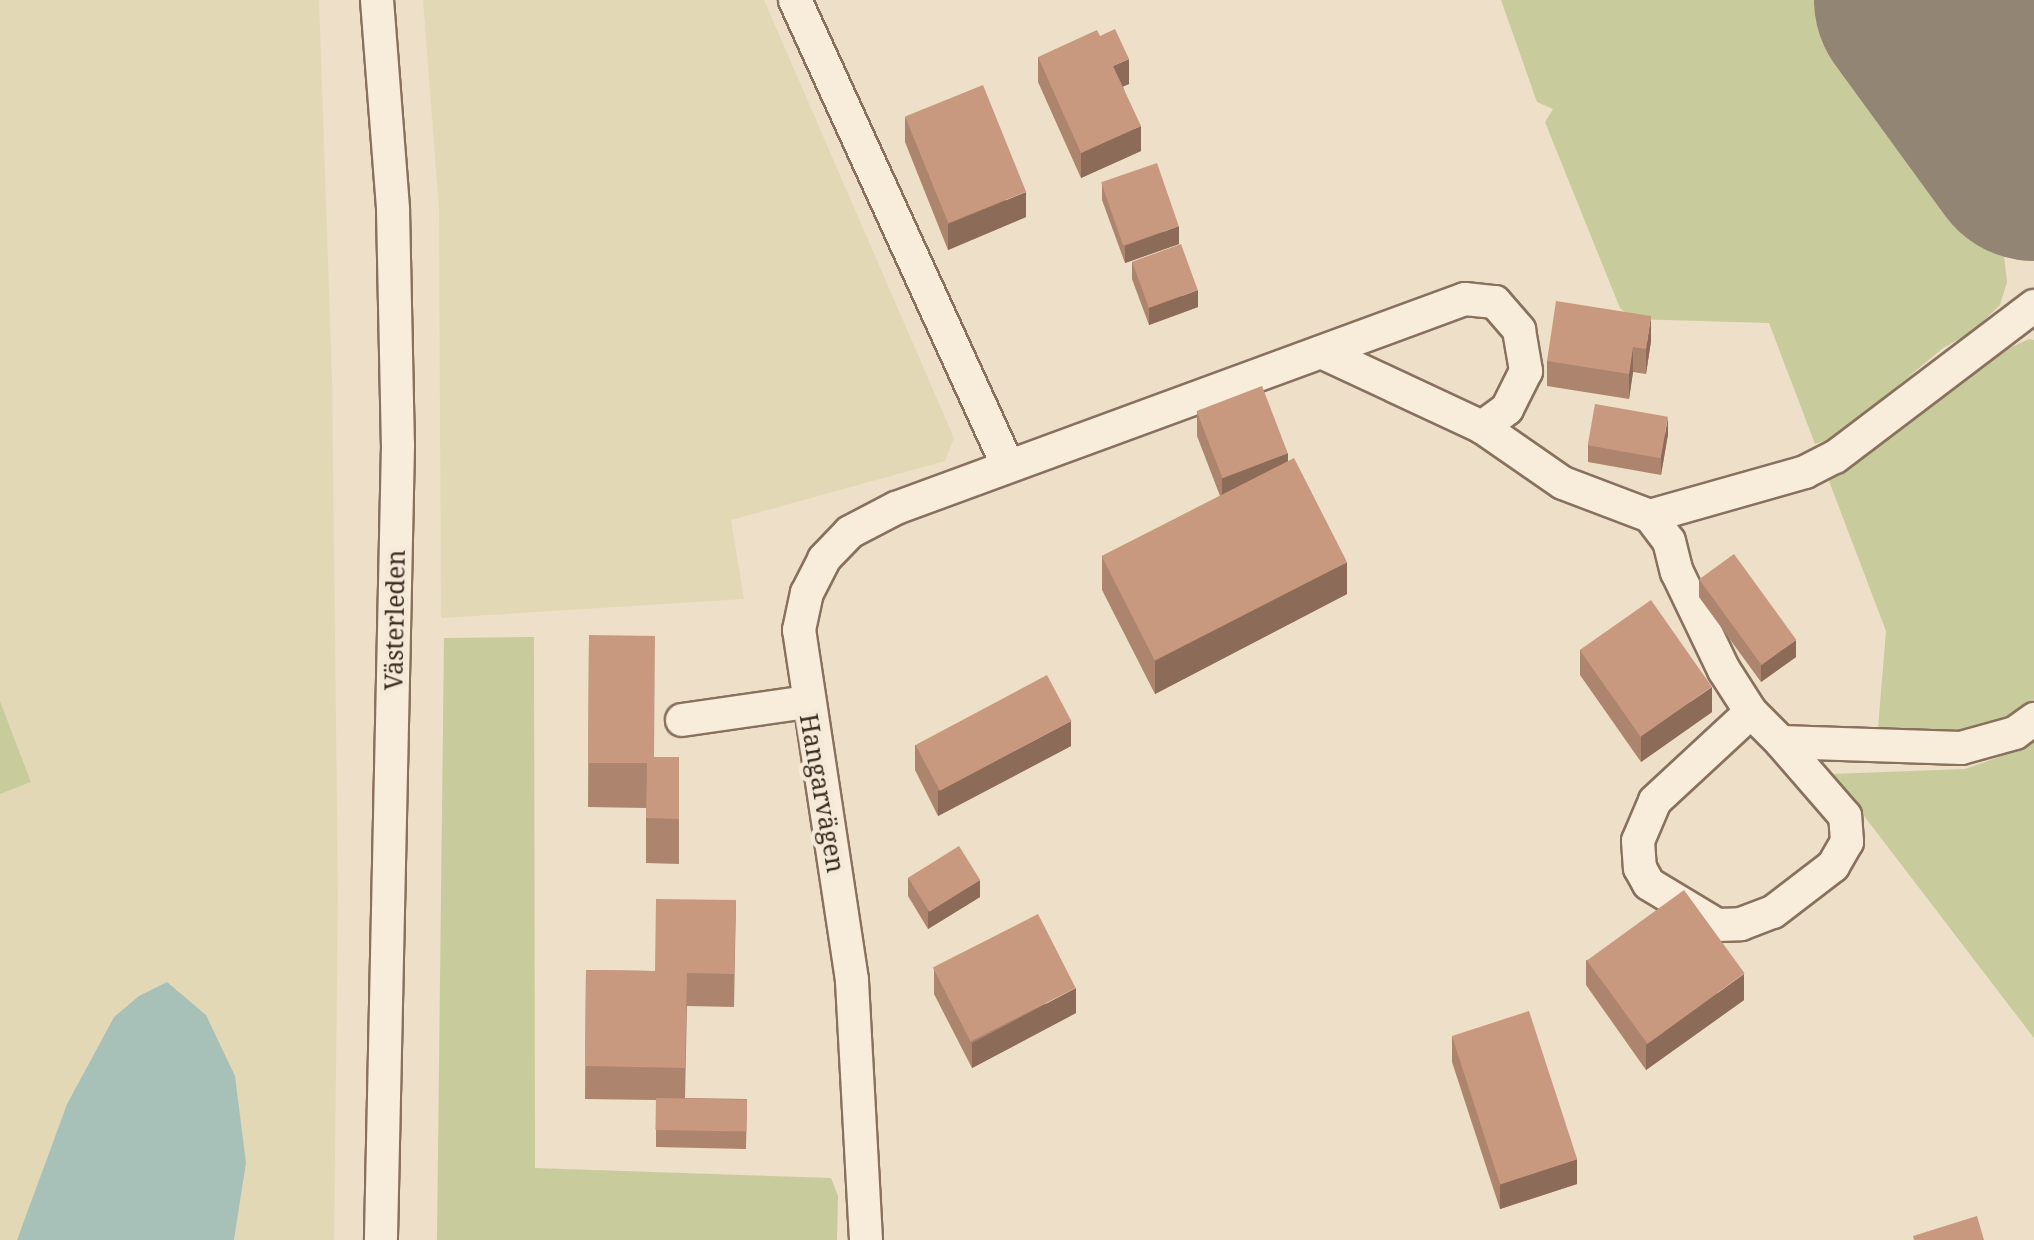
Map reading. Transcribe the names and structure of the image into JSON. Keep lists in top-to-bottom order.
{
  "streets": {
    "street": ["Västerleden", "Hangarvägen"]
  }
}
